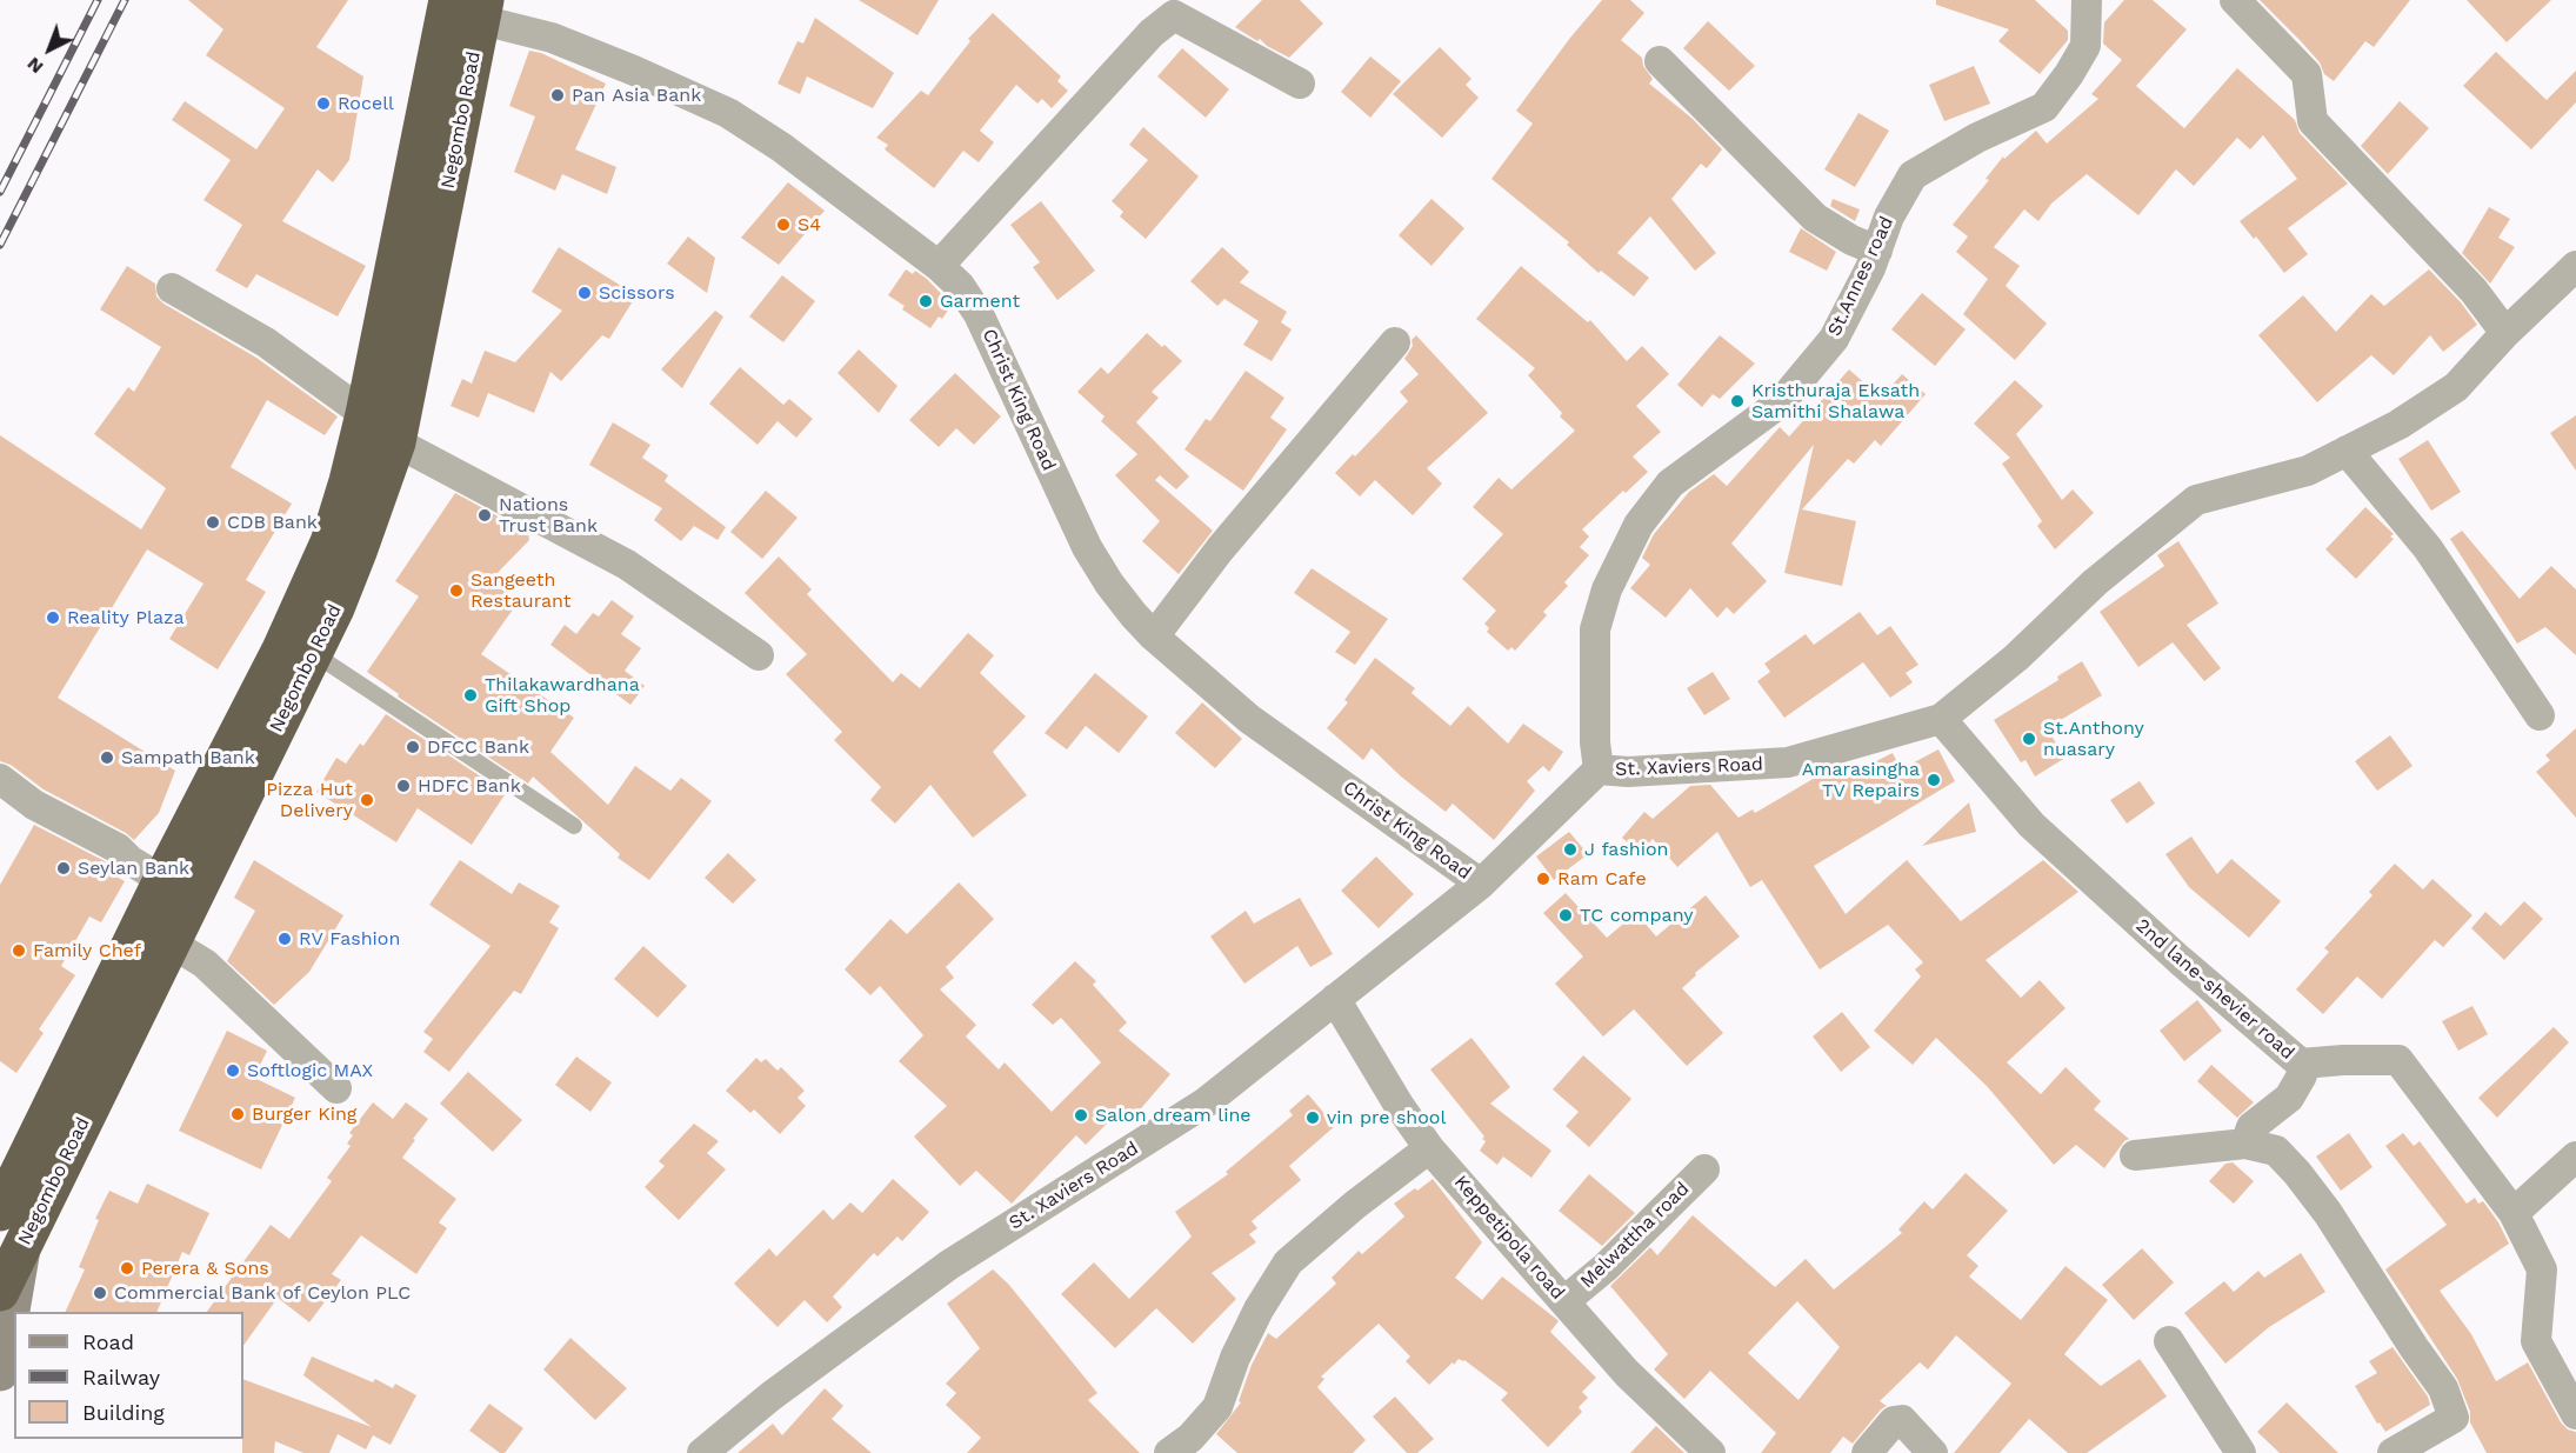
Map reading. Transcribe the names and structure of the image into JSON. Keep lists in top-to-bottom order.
{
  "streets": {
    "highway": ["Negombo Road"],
    "street": [
      "St.Annes road",
      "Christ King Road",
      "St. Xaviers Road",
      "2nd lane-shevier road",
      "Melwattha road",
      "Keppetipola road"
    ]
  },
  "crossings": [
    ["Negombo Road", "Christ King Road"],
    ["St.Annes road", "St. Xaviers Road"],
    ["Christ King Road", "St. Xaviers Road"],
    ["St. Xaviers Road", "2nd lane-shevier road"],
    ["St. Xaviers Road", "Keppetipola road"],
    ["Melwattha road", "Keppetipola road"]
  ],
  "places": [
    "Pan Asia Bank",
    "Rocell",
    "S4",
    "Scissors",
    "Garment",
    "Kristhuraja Eksath Samithi Shalawa",
    "Nations Trust Bank",
    "CDB Bank",
    "Sangeeth Restaurant",
    "Reality Plaza",
    "Thilakawardhana Gift Shop",
    "St.Anthony nuasary",
    "DFCC Bank",
    "Sampath Bank",
    "Amarasingha TV Repairs",
    "HDFC Bank",
    "Pizza Hut Delivery",
    "J fashion",
    "Seylan Bank",
    "Ram Cafe",
    "TC company",
    "RV Fashion",
    "Family Chef",
    "Softlogic MAX",
    "Burger King",
    "Salon dream line",
    "vin pre shool",
    "Perera & Sons",
    "Commercial Bank of Ceylon PLC"
  ],
  "legend": ["Road", "Railway", "Building"],
  "north": "bottom left"
}
